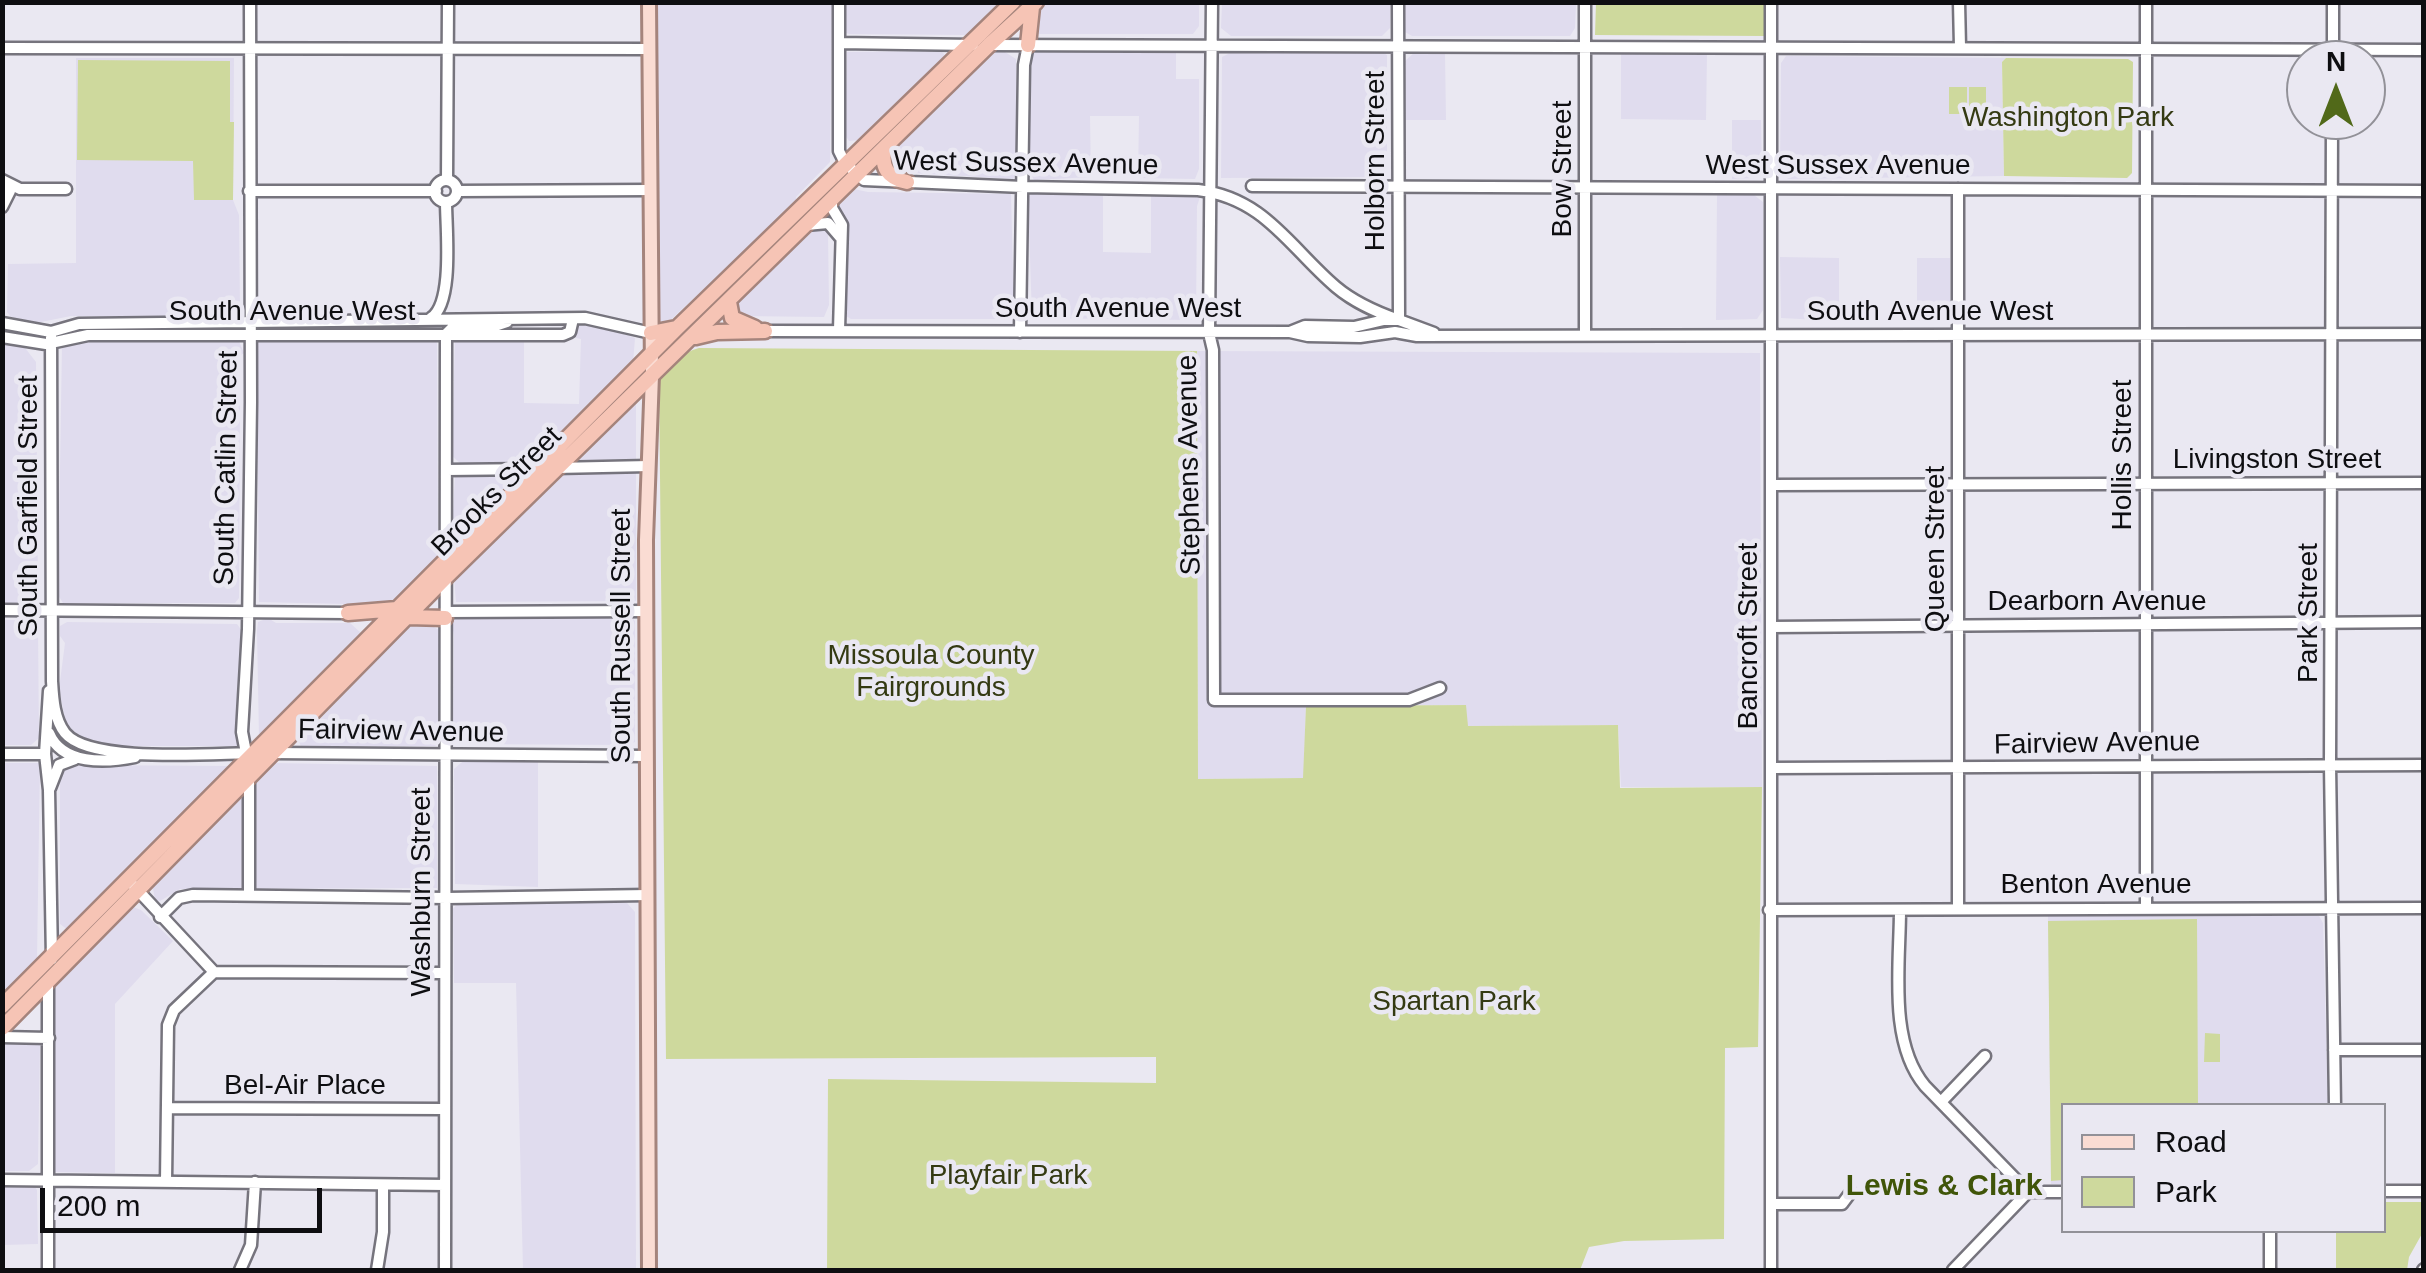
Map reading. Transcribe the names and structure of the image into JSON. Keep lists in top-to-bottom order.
{
  "streets": {
    "highway": ["Brooks Street"],
    "main road": ["South Russell Street"],
    "street": [
      "Holborn Street",
      "West Sussex Avenue",
      "Bow Street",
      "South Avenue West",
      "Hollis Street",
      "Livingston Street",
      "Stephens Avenue",
      "South Catlin Street",
      "South Garfield Street",
      "Queen Street",
      "Dearborn Avenue",
      "Park Street",
      "Bancroft Street",
      "Fairview Avenue",
      "Benton Avenue",
      "Washburn Street",
      "Bel-Air Place"
    ]
  },
  "crossings": [
    ["Holborn Street", "West Sussex Avenue"],
    ["Holborn Street", "South Avenue West"],
    ["West Sussex Avenue", "Bow Street"],
    ["West Sussex Avenue", "Hollis Street"],
    ["West Sussex Avenue", "Stephens Avenue"],
    ["West Sussex Avenue", "Brooks Street"],
    ["West Sussex Avenue", "Queen Street"],
    ["West Sussex Avenue", "Park Street"],
    ["West Sussex Avenue", "Bancroft Street"],
    ["Bow Street", "South Avenue West"],
    ["South Avenue West", "Hollis Street"],
    ["South Avenue West", "Stephens Avenue"],
    ["South Avenue West", "South Catlin Street"],
    ["South Avenue West", "South Garfield Street"],
    ["South Avenue West", "Queen Street"],
    ["South Avenue West", "Park Street"],
    ["South Avenue West", "South Russell Street"],
    ["South Avenue West", "Bancroft Street"],
    ["South Avenue West", "Washburn Street"],
    ["Hollis Street", "Livingston Street"],
    ["Hollis Street", "Dearborn Avenue"],
    ["Hollis Street", "Fairview Avenue"],
    ["Hollis Street", "Benton Avenue"],
    ["Livingston Street", "Queen Street"],
    ["Livingston Street", "Park Street"],
    ["Livingston Street", "Bancroft Street"],
    ["South Catlin Street", "Brooks Street"],
    ["South Catlin Street", "Fairview Avenue"],
    ["Brooks Street", "South Russell Street"],
    ["Brooks Street", "Fairview Avenue"],
    ["Brooks Street", "Washburn Street"],
    ["Queen Street", "Dearborn Avenue"],
    ["Queen Street", "Fairview Avenue"],
    ["Queen Street", "Benton Avenue"],
    ["Dearborn Avenue", "Park Street"],
    ["Dearborn Avenue", "Bancroft Street"],
    ["Park Street", "Fairview Avenue"],
    ["Park Street", "Benton Avenue"],
    ["South Russell Street", "Fairview Avenue"],
    ["Bancroft Street", "Fairview Avenue"],
    ["Bancroft Street", "Benton Avenue"],
    ["Fairview Avenue", "Washburn Street"],
    ["Washburn Street", "Bel-Air Place"]
  ],
  "districts": ["Lewis & Clark"],
  "parks": [
    "Washington Park",
    "Missoula County Fairgrounds",
    "Spartan Park",
    "Playfair Park"
  ],
  "legend": ["Road", "Park"],
  "scale_bar": "200 m",
  "north": "top"
}
